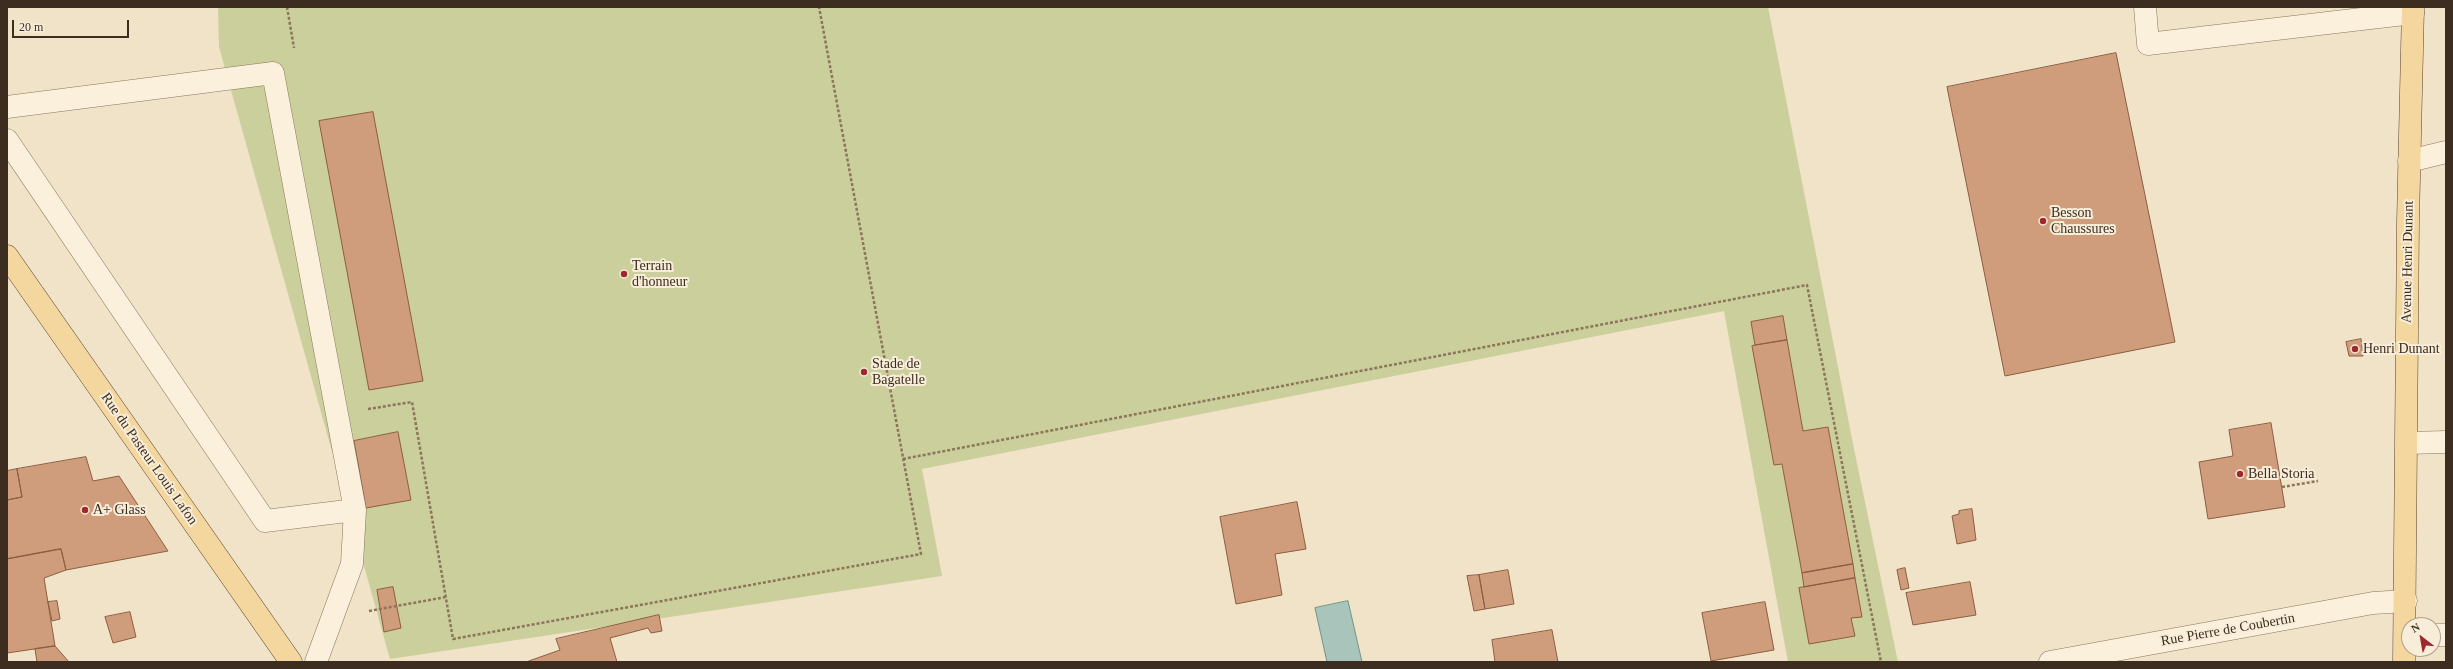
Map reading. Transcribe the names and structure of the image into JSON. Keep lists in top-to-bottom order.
{
  "streets": {
    "main road": ["Avenue Henri Dunant", "Rue du Pasteur Louis Lafon"],
    "street": ["Rue Pierre de Coubertin"]
  },
  "crossings": [
    ["Avenue Henri Dunant", "Rue Pierre de Coubertin"]
  ],
  "places": [
    "Besson Chaussures",
    "Terrain d'honneur",
    "Henri Dunant",
    "Stade de Bagatelle",
    "Bella Storia",
    "A+ Glass"
  ],
  "scale_bar": "20 m",
  "north": "top left"
}
